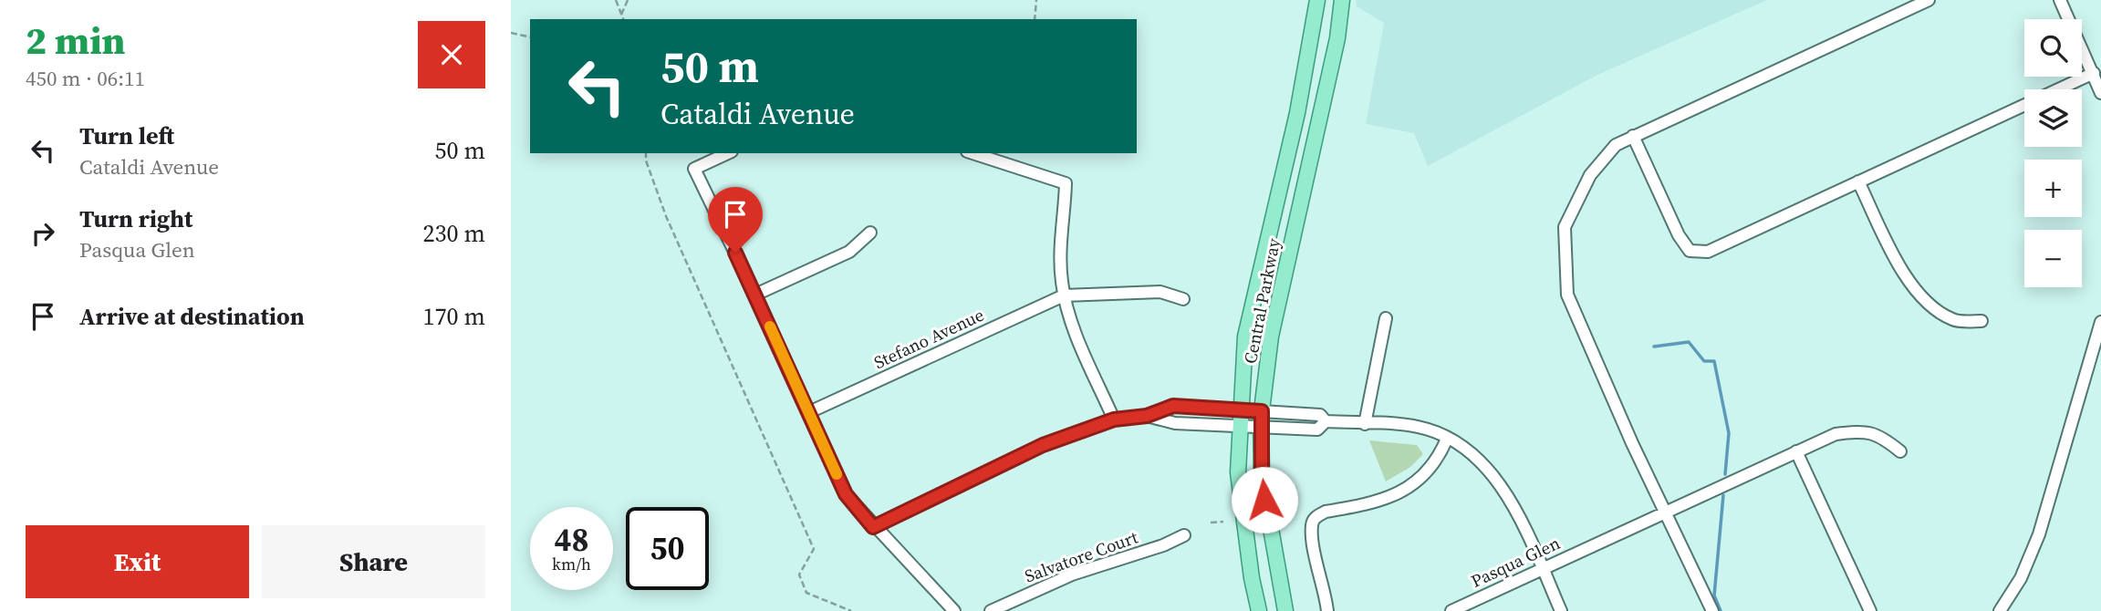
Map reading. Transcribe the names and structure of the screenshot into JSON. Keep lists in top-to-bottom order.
{
  "streets": {
    "main road": ["Central Parkway"],
    "street": ["Stefano Avenue", "Salvatore Court", "Pasqua Glen"]
  },
  "page": {
    "heading": ["2 min", "450 m · 06:11"],
    "map_buttons": ["+", "−"],
    "turn": ["50 m", "Cataldi Avenue"],
    "list": [
      {
        "name": "Turn left",
        "note": "Cataldi Avenue",
        "value": "50 m"
      },
      {
        "name": "Turn right",
        "note": "Pasqua Glen",
        "value": "230 m"
      },
      {
        "name": "Arrive at destination",
        "value": "170 m"
      }
    ],
    "speed": "48 km/h",
    "limit": "50",
    "buttons": ["Exit", "Share"]
  }
}
